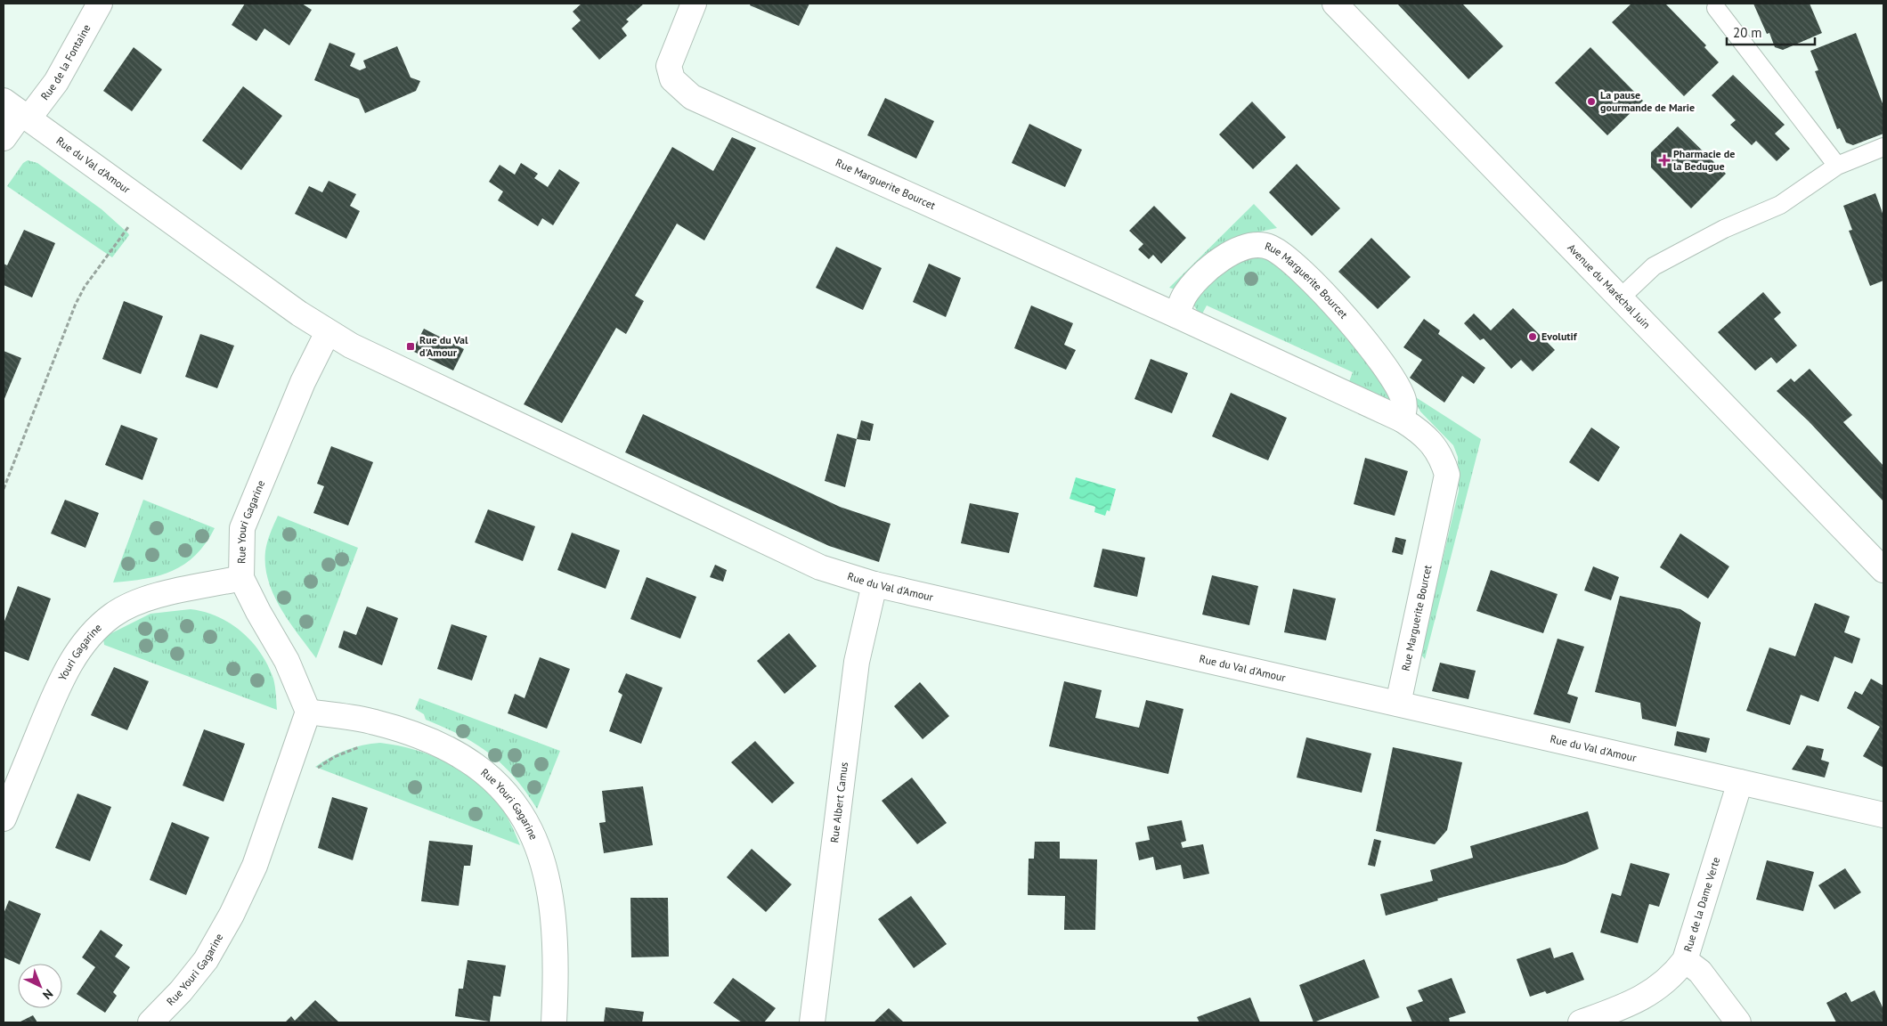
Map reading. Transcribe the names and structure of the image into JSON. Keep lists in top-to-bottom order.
{
  "streets": {
    "street": [
      "Rue de la Fontaine",
      "Rue du Val d'Amour",
      "Rue Marguerite Bourcet",
      "Avenue du Maréchal Juin",
      "Rue Youri Gagarine",
      "Youri Gagarine",
      "Rue Albert Camus",
      "Rue de la Dame Verte"
    ]
  },
  "crossings": [
    ["Rue de la Fontaine", "Rue du Val d'Amour"],
    ["Rue du Val d'Amour", "Rue Marguerite Bourcet"],
    ["Rue du Val d'Amour", "Rue Youri Gagarine"],
    ["Rue du Val d'Amour", "Rue Albert Camus"],
    ["Rue du Val d'Amour", "Rue de la Dame Verte"],
    ["Rue Youri Gagarine", "Youri Gagarine"]
  ],
  "places": {
    "other": ["La pause gourmande de Marie", "Evolutif"],
    "health": ["Pharmacie de la Bedugue"],
    "transit": ["Rue du Val d'Amour"]
  },
  "scale_bar": "20 m",
  "north": "bottom right"
}
